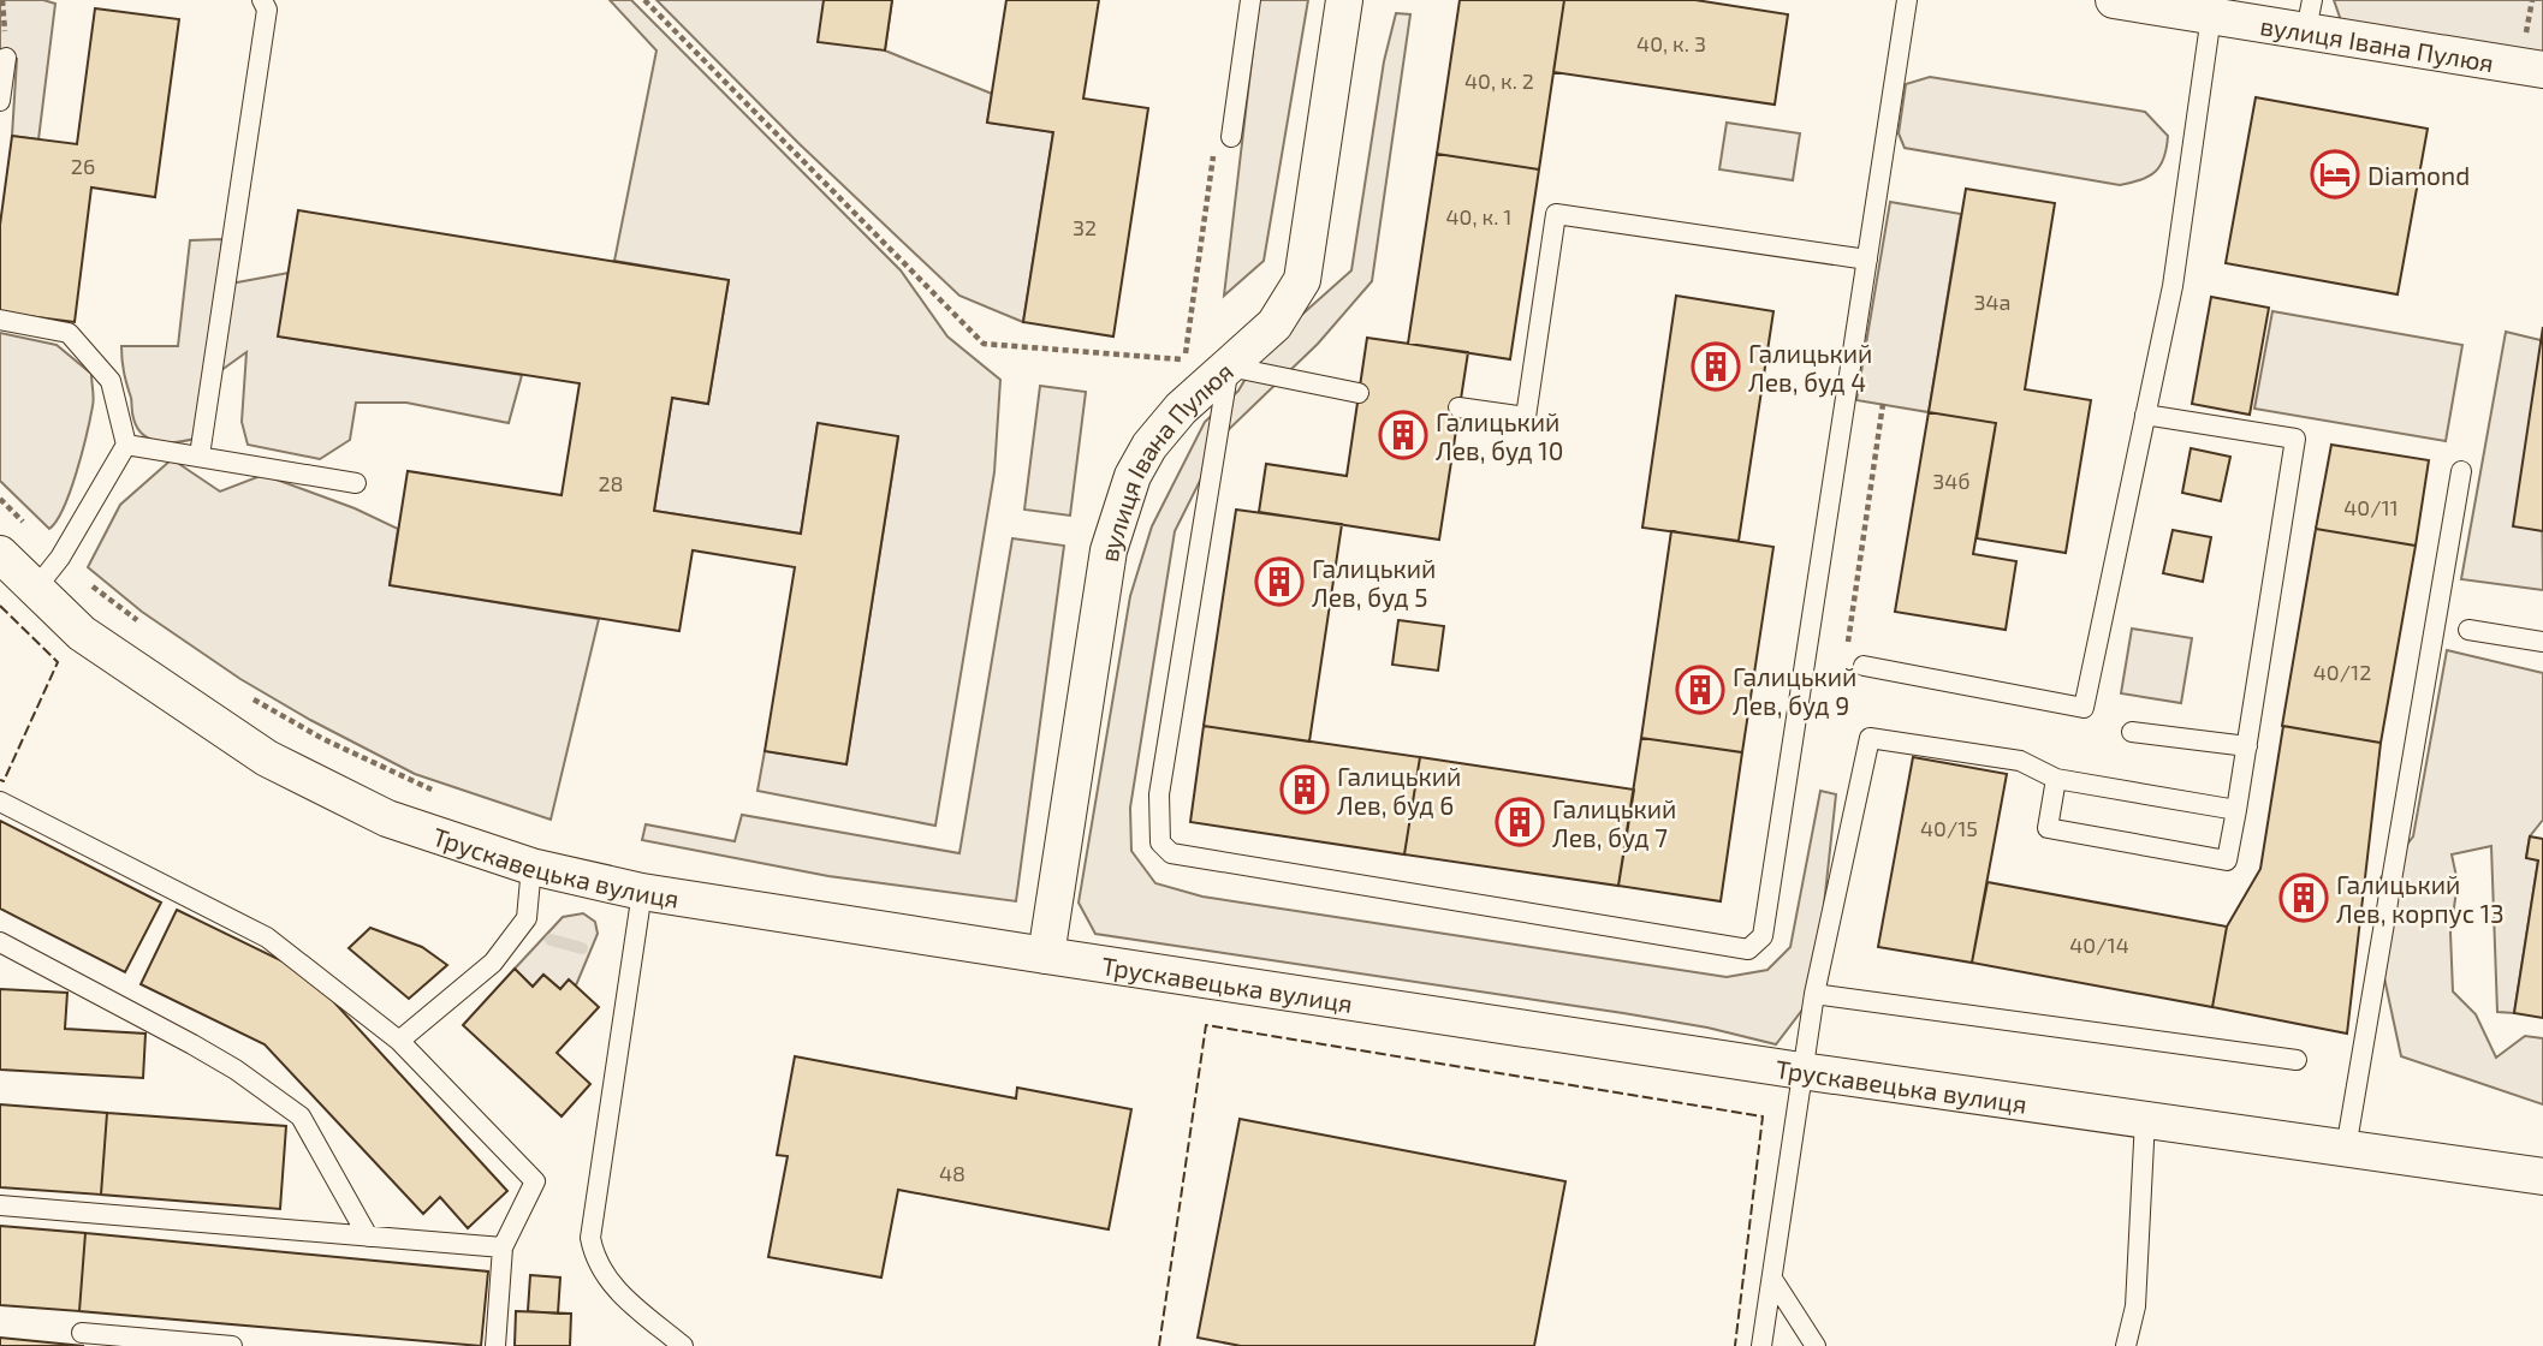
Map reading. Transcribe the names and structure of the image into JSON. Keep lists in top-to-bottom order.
{
  "streets": {
    "street": ["вулиця Івана Пулюя", "Трускавецька вулиця"]
  },
  "crossings": [
    ["вулиця Івана Пулюя", "Трускавецька вулиця"]
  ],
  "places": {
    "hotel": ["Diamond"],
    "building": [
      "Галицький Лев, буд 4",
      "Галицький Лев, буд 10",
      "Галицький Лев, буд 5",
      "Галицький Лев, буд 9",
      "Галицький Лев, буд 6",
      "Галицький Лев, буд 7",
      "Галицький Лев, корпус 13"
    ]
  },
  "house_numbers": [
    "40, к. 3",
    "40, к. 2",
    "26",
    "40, к. 1",
    "32",
    "34а",
    "34б",
    "28",
    "40/11",
    "40/12",
    "40/15",
    "40/14",
    "48"
  ]
}
